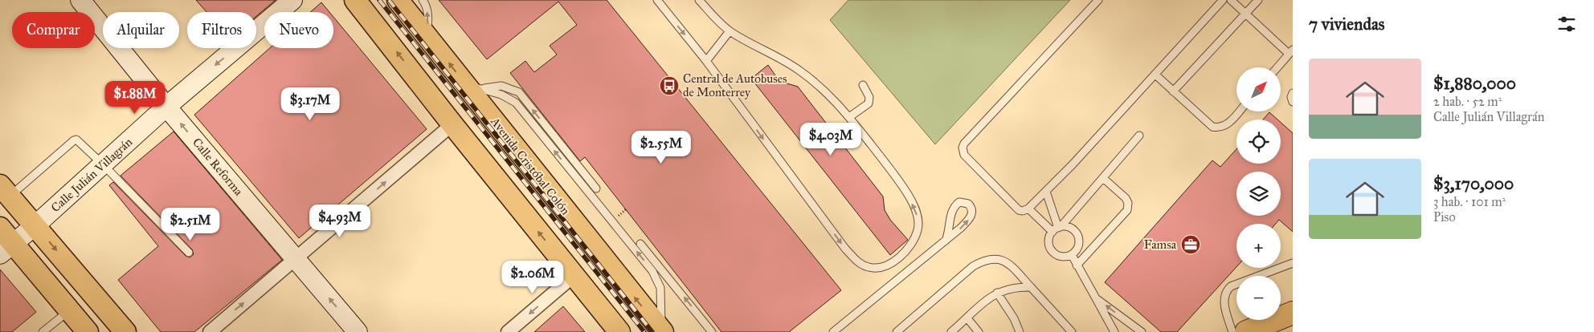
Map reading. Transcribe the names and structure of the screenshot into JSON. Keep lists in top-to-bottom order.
{
  "streets": {
    "main road": ["Avenida Cristóbal Colón"],
    "street": ["Calle Reforma", "Calle Julián Villagrán"]
  },
  "crossings": [
    ["Calle Reforma", "Calle Julián Villagrán"]
  ],
  "one_way": ["Calle Reforma", "Calle Julián Villagrán"],
  "places": {
    "bus stop": ["Central de Autobuses de Monterrey"],
    "office": ["Famsa"]
  },
  "north": "top right",
  "page": {
    "heading": "7 viviendas",
    "chip": [
      "Comprar",
      "Alquilar",
      "Filtros",
      "Nuevo"
    ],
    "list": [
      {
        "name": "$1,880,000",
        "note": "2 hab. · 52 m² · Calle Julián Villagrán"
      },
      {
        "name": "$3,170,000",
        "note": "3 hab. · 101 m² · Piso"
      }
    ],
    "map_buttons": ["+", "−"],
    "price": [
      "$1.88M",
      "$3.17M",
      "$4.03M",
      "$2.55M",
      "$4.93M",
      "$2.51M",
      "$2.06M"
    ]
  }
}
